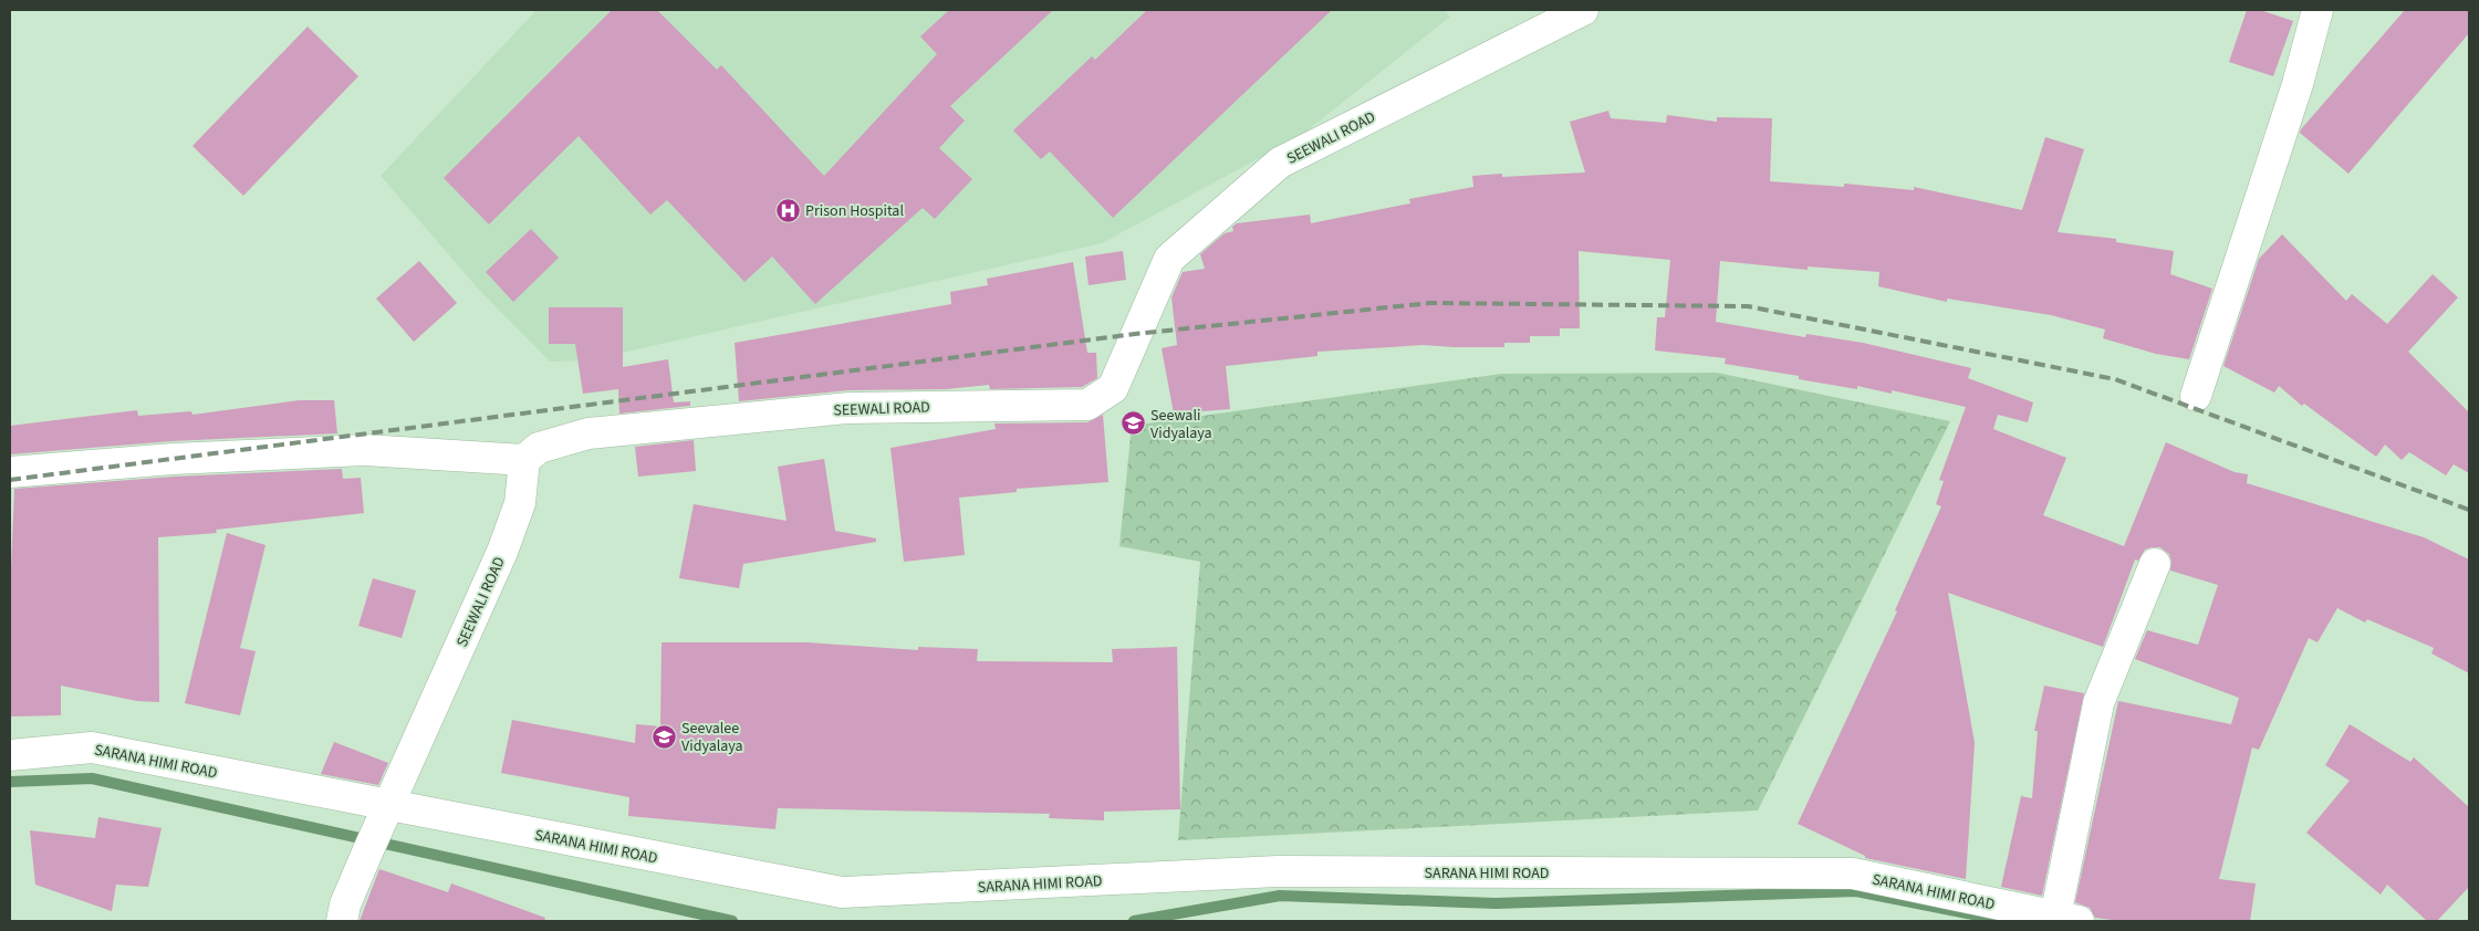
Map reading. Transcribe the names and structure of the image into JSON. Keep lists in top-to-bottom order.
{
  "streets": {
    "street": ["SEEWALI ROAD", "SARANA HIMI ROAD"]
  },
  "crossings": [
    ["SEEWALI ROAD", "SARANA HIMI ROAD"]
  ],
  "places": {
    "hospital": ["Prison Hospital"],
    "school or university": ["Seewali Vidyalaya", "Seevalee Vidyalaya"]
  }
}
